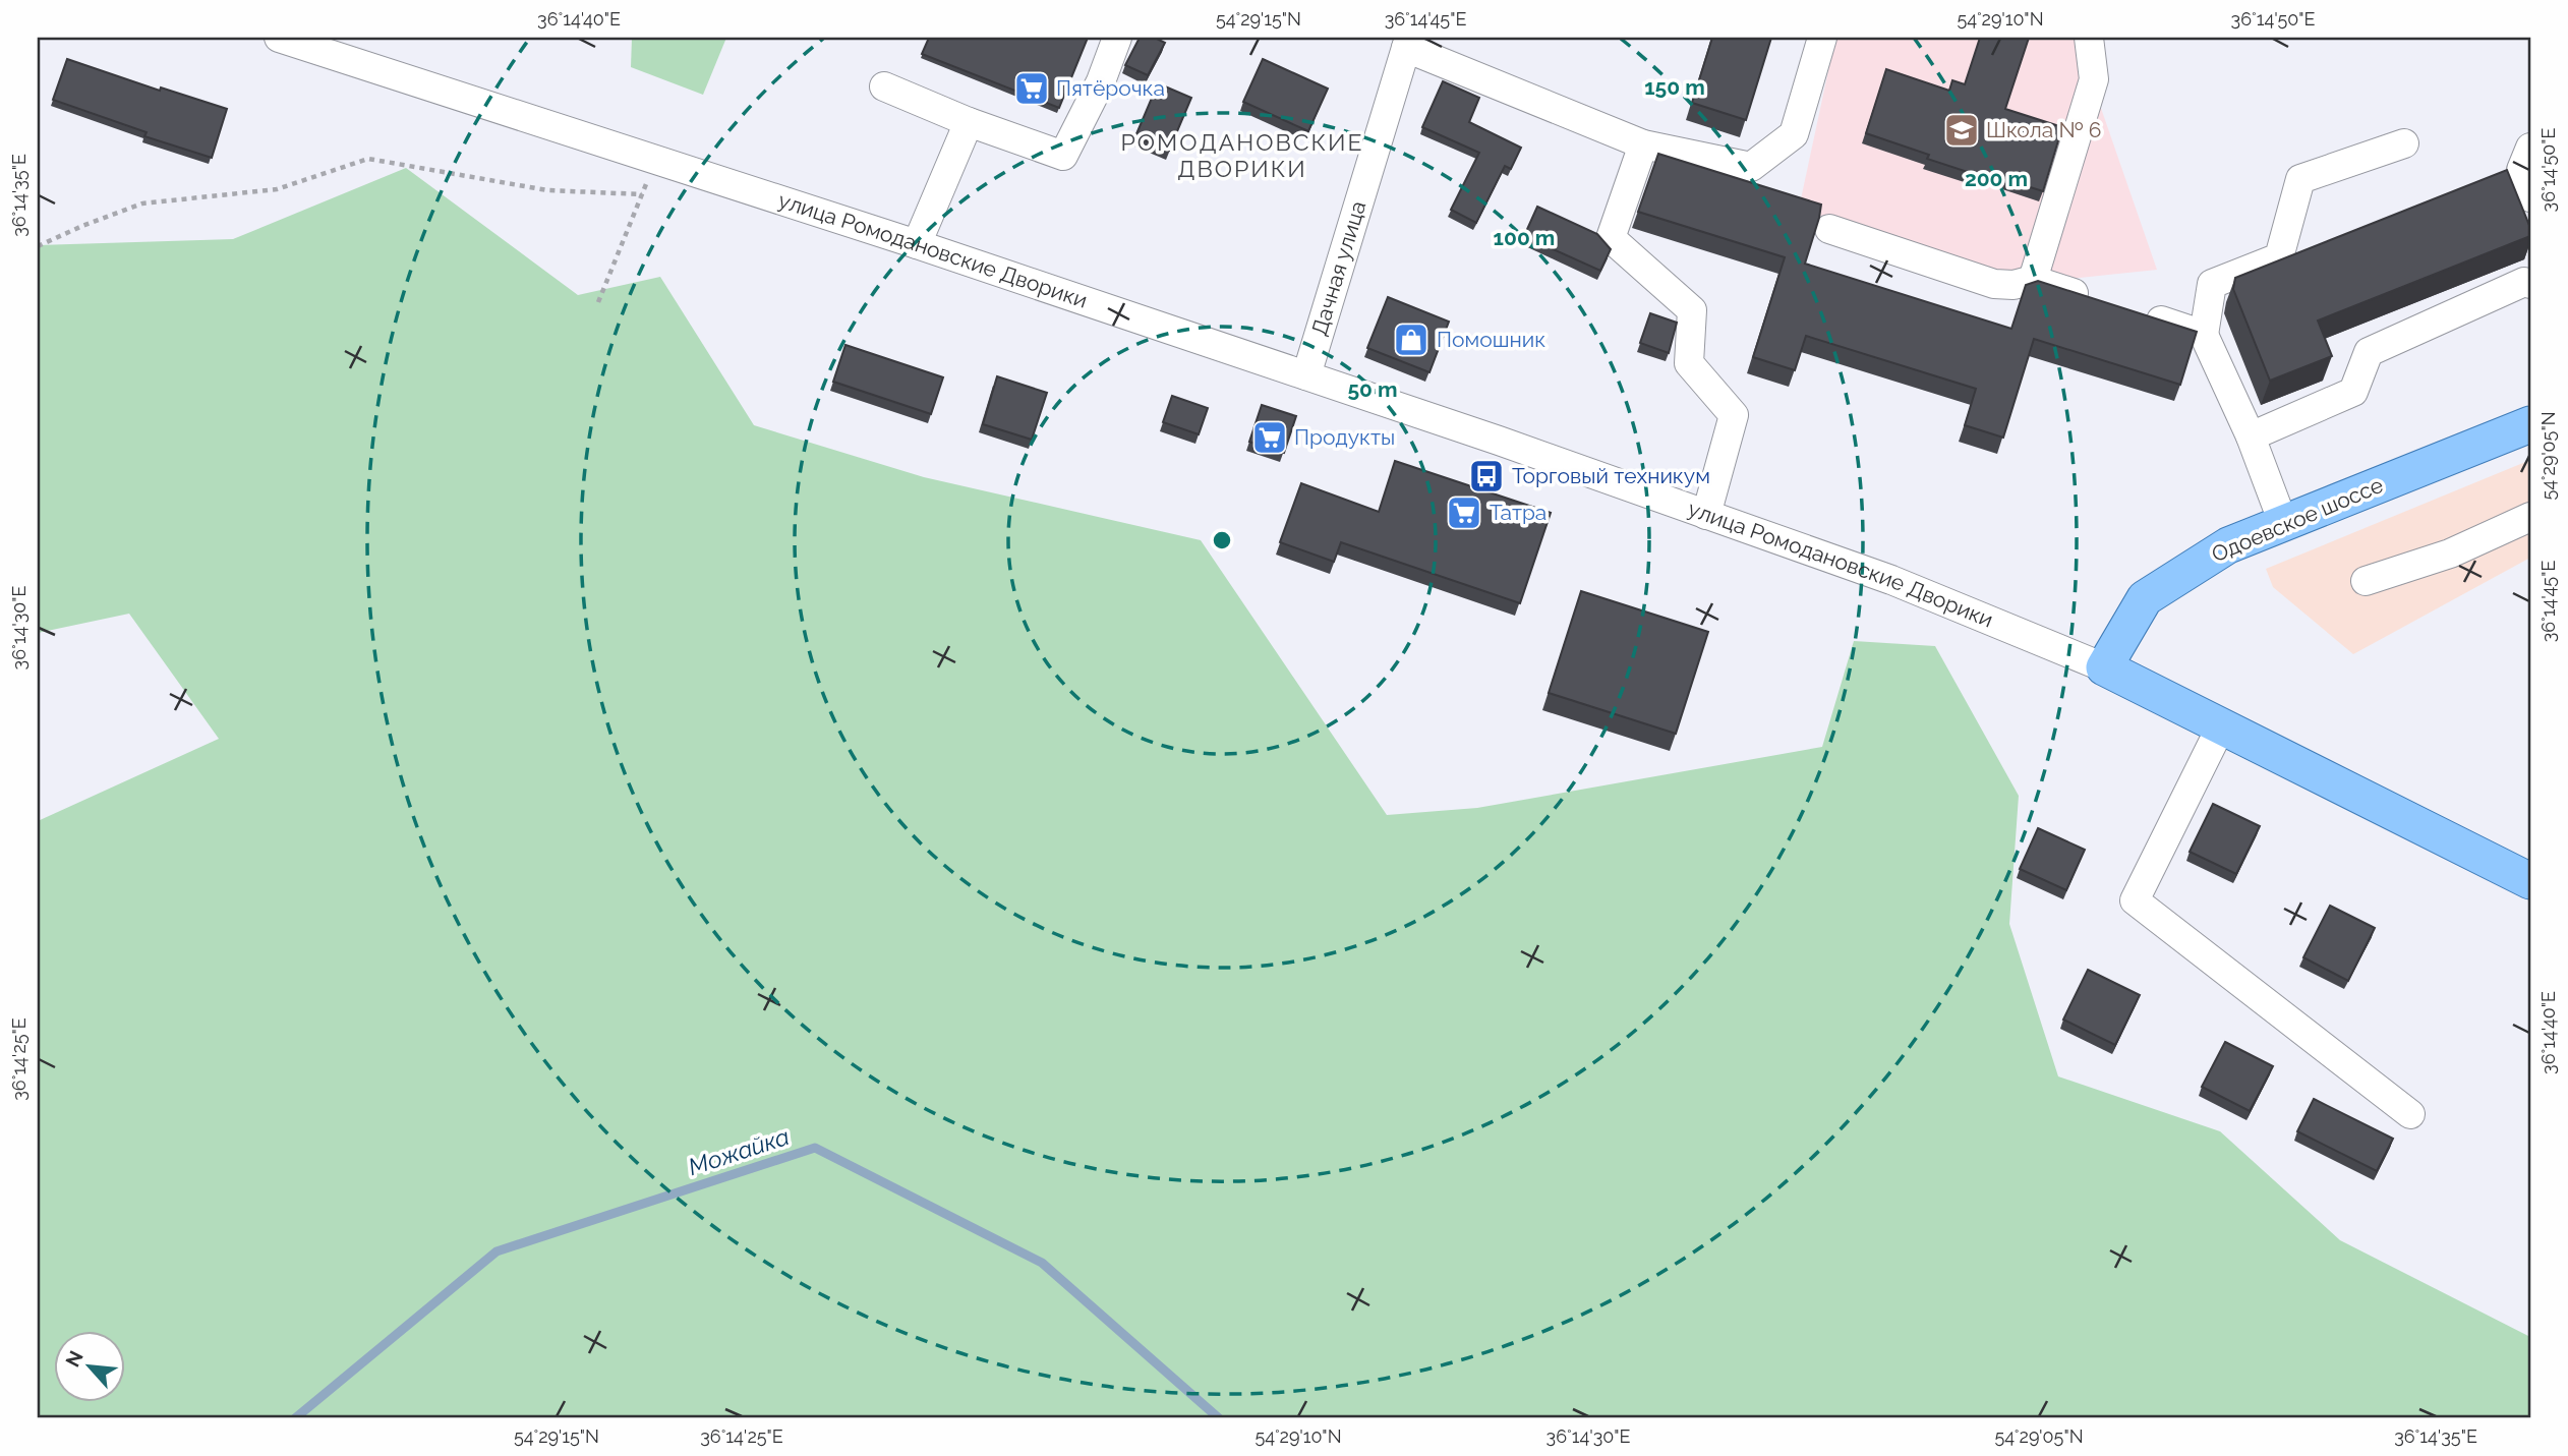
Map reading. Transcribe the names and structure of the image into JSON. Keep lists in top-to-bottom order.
{
  "streets": {
    "main road": ["Одоевское шоссе"],
    "street": ["улица Ромодановские Дворики", "Дачная улица"]
  },
  "crossings": [
    ["улица Ромодановские Дворики", "Дачная улица"],
    ["улица Ромодановские Дворики", "Одоевское шоссе"]
  ],
  "districts": ["РОМОДАНОВСКИЕ ДВОРИКИ"],
  "water": ["Можайка"],
  "places": {
    "supermarket": ["Пятёрочка", "Продукты", "Татра"],
    "school or university": ["Школа № 6"],
    "shop": ["Помошник"],
    "bus stop": ["Торговый техникум"]
  },
  "north": "top left",
  "coordinates": [
    "36°14'40\"E",
    "54°29'15\"N",
    "36°14'45\"E",
    "54°29'10\"N",
    "36°14'50\"E",
    "36°14'35\"E",
    "54°29'05\"N",
    "36°14'30\"E",
    "36°14'25\"E"
  ],
  "rings": [
    "150 m",
    "200 m",
    "100 m",
    "50 m"
  ]
}
